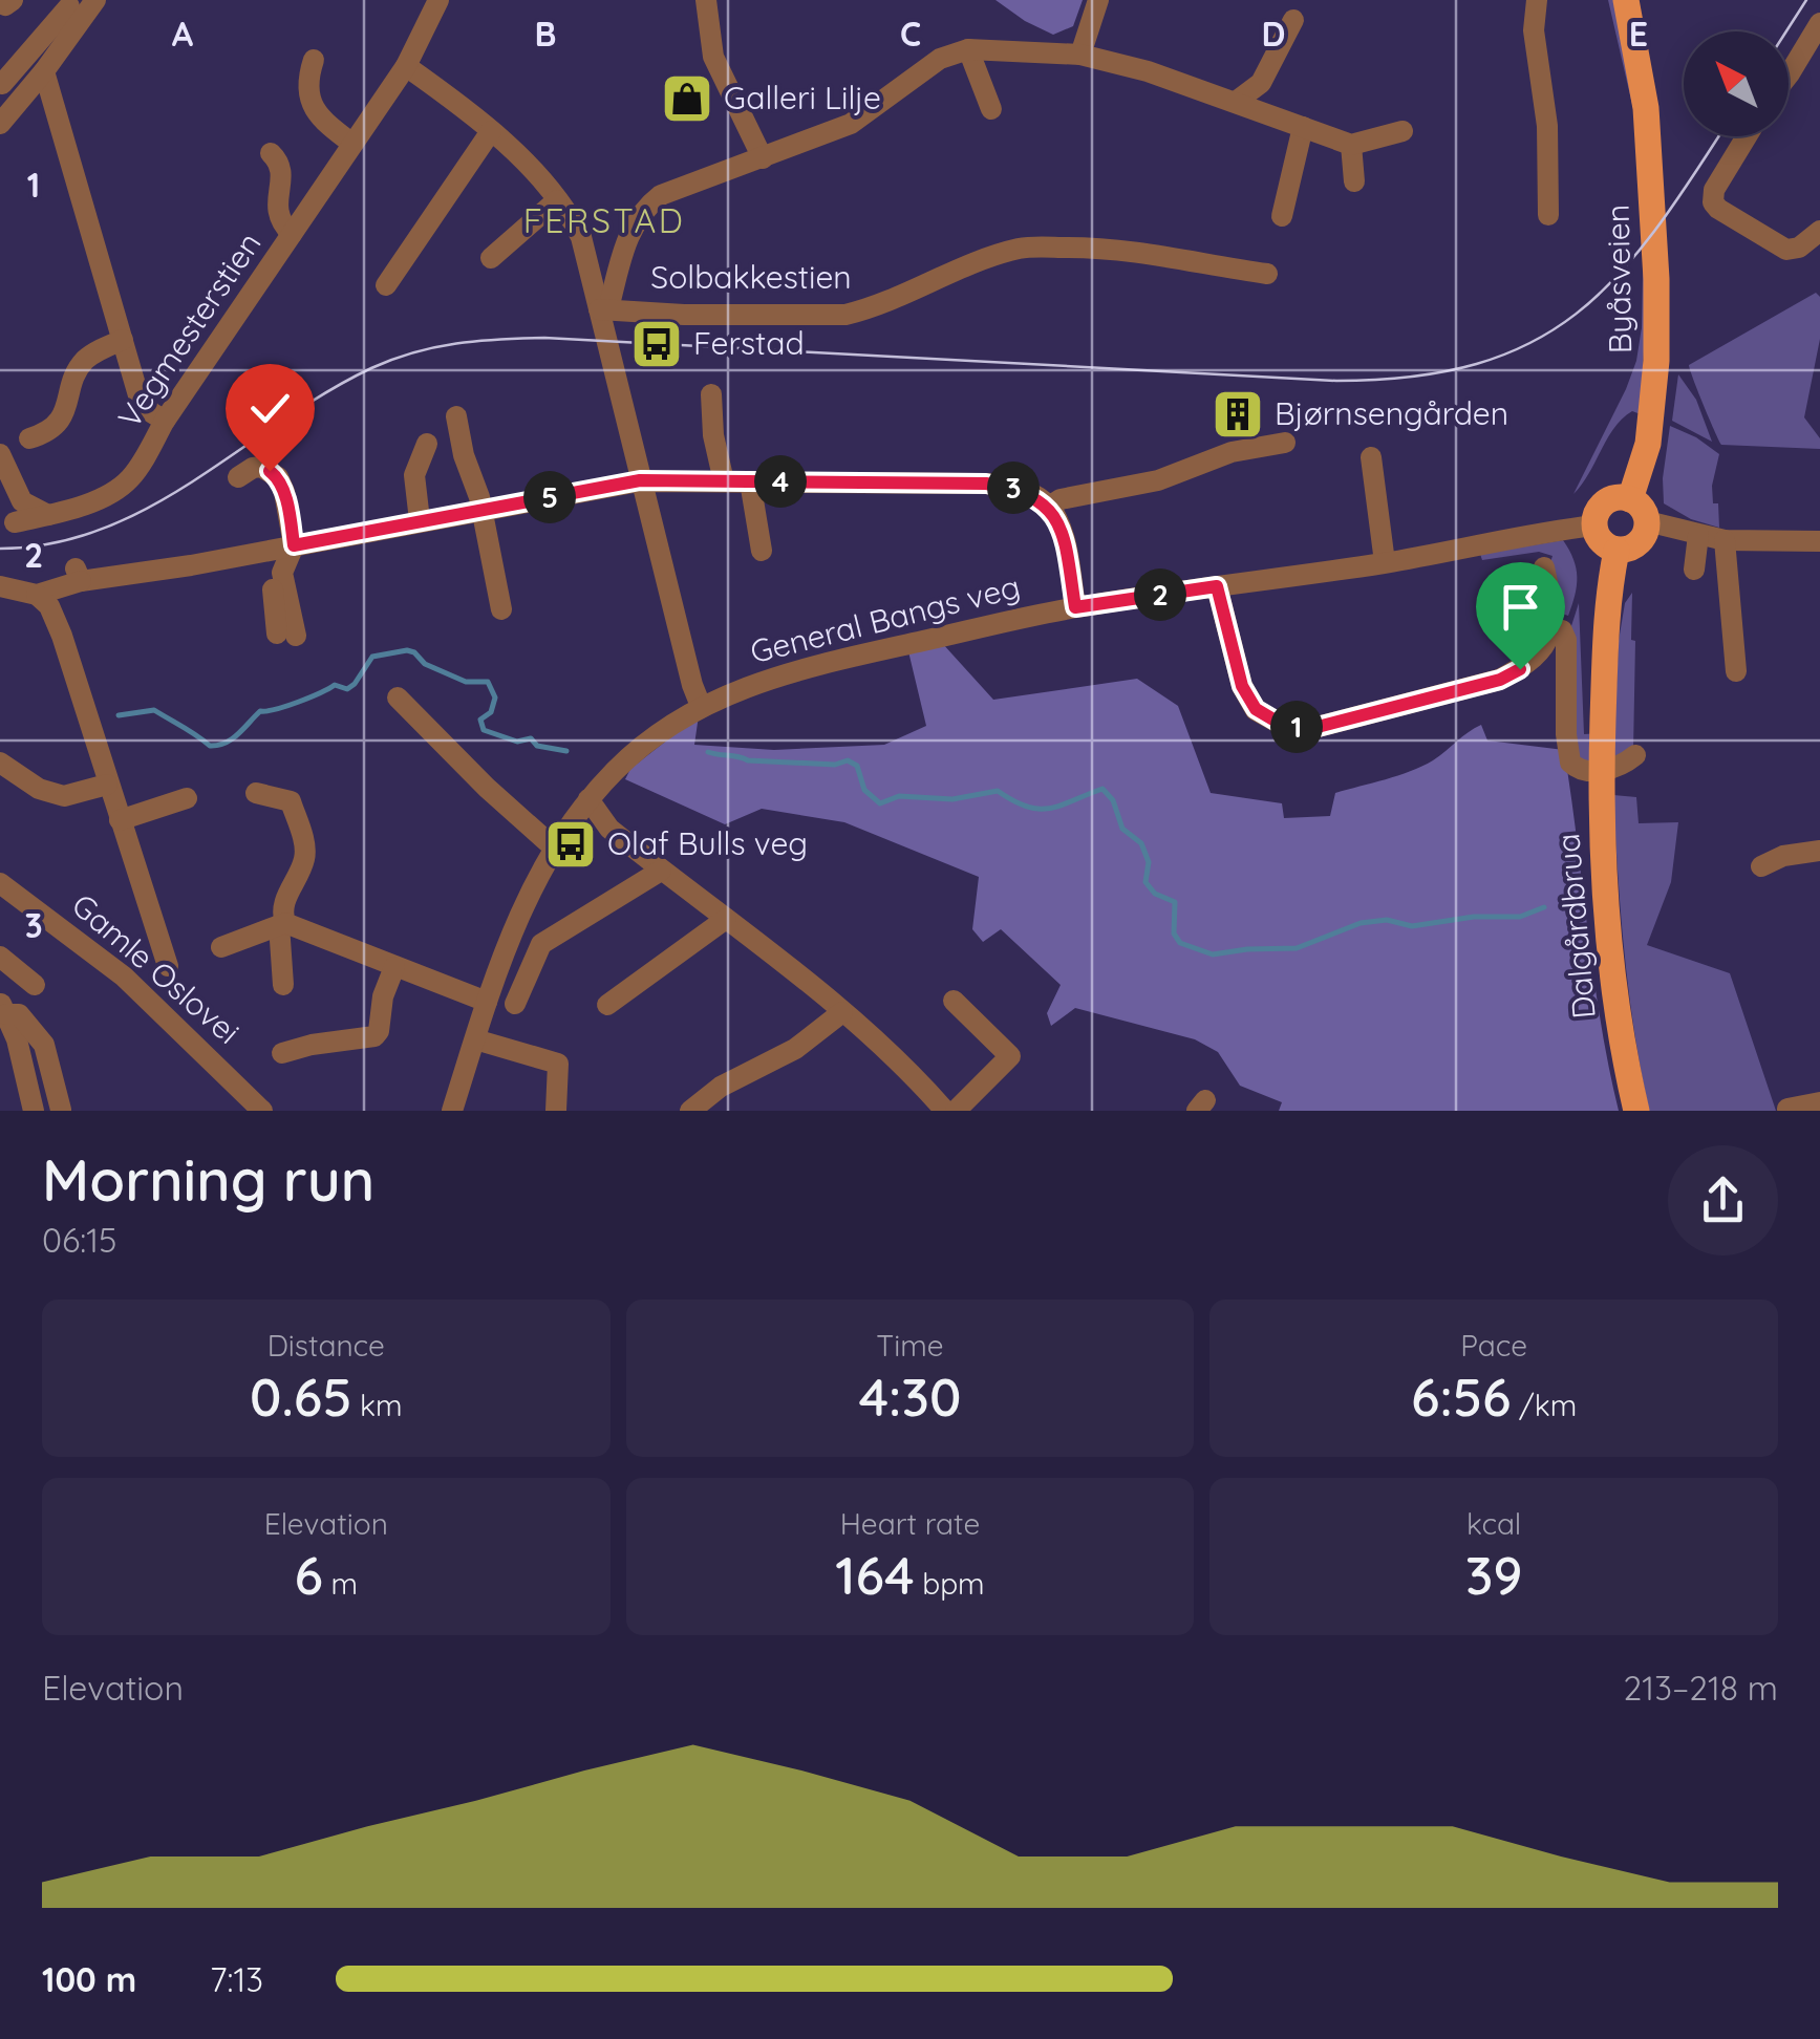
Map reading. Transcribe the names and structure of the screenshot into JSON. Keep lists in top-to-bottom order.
{
  "streets": {
    "main road": ["Byåsveien", "Dalgårdbrua"],
    "street": [
      "Solbakkestien",
      "Vegmesterstien",
      "General Bangs veg",
      "Gamle Oslovei"
    ]
  },
  "crossings": [
    ["Byåsveien", "General Bangs veg"],
    ["Byåsveien", "Dalgårdbrua"],
    ["General Bangs veg", "Dalgårdbrua"]
  ],
  "districts": ["FERSTAD"],
  "places": {
    "shop": ["Galleri Lilje"],
    "bus stop": ["Ferstad", "Olaf Bulls veg"],
    "building": ["Bjørnsengården"]
  },
  "north": "top left",
  "page": {
    "pins": [
      "4",
      "3",
      "5",
      "2",
      "1"
    ],
    "heading": ["Morning run", "06:15"],
    "stats": [
      ["Distance", "0.65 km"],
      ["Time", "4:30"],
      ["Pace", "6:56 /km"],
      ["Elevation", "6 m"],
      ["Heart rate", "164 bpm"],
      ["kcal", "39"]
    ],
    "chart": ["Elevation", "213–218 m"],
    "list": [
      {
        "name": "100 m",
        "note": "7:13"
      }
    ]
  },
  "grid": {
    "columns": [
      "A",
      "B",
      "C",
      "D",
      "E"
    ],
    "rows": ["1", "2", "3"]
  }
}
